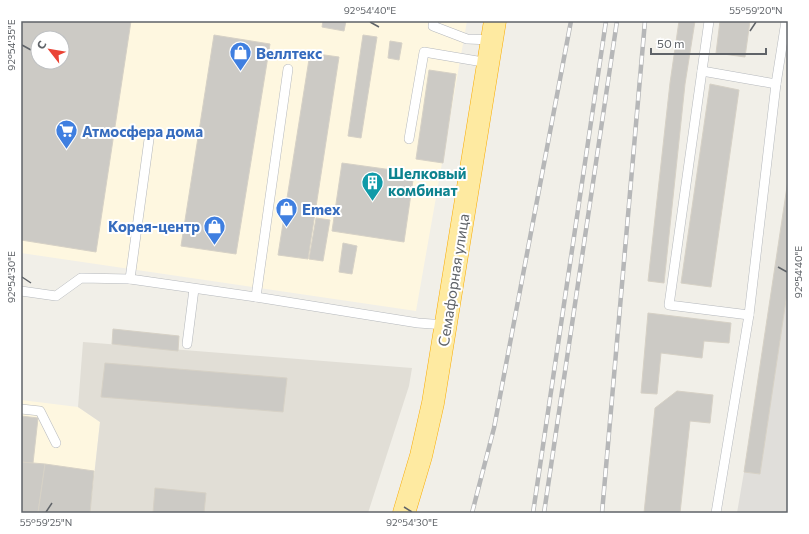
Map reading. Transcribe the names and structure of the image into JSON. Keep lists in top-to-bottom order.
{
  "streets": {
    "highway": ["Семафорная улица"]
  },
  "places": {
    "shop": ["Веллтекс", "Emex", "Корея-центр"],
    "supermarket": ["Атмосфера дома"],
    "building": ["Шелковый комбинат"]
  },
  "scale_bar": "50 m",
  "north": "top left",
  "coordinates": [
    "92°54'40\"E",
    "55°59'20\"N",
    "92°54'35\"E",
    "92°54'30\"E",
    "55°59'25\"N"
  ]
}
